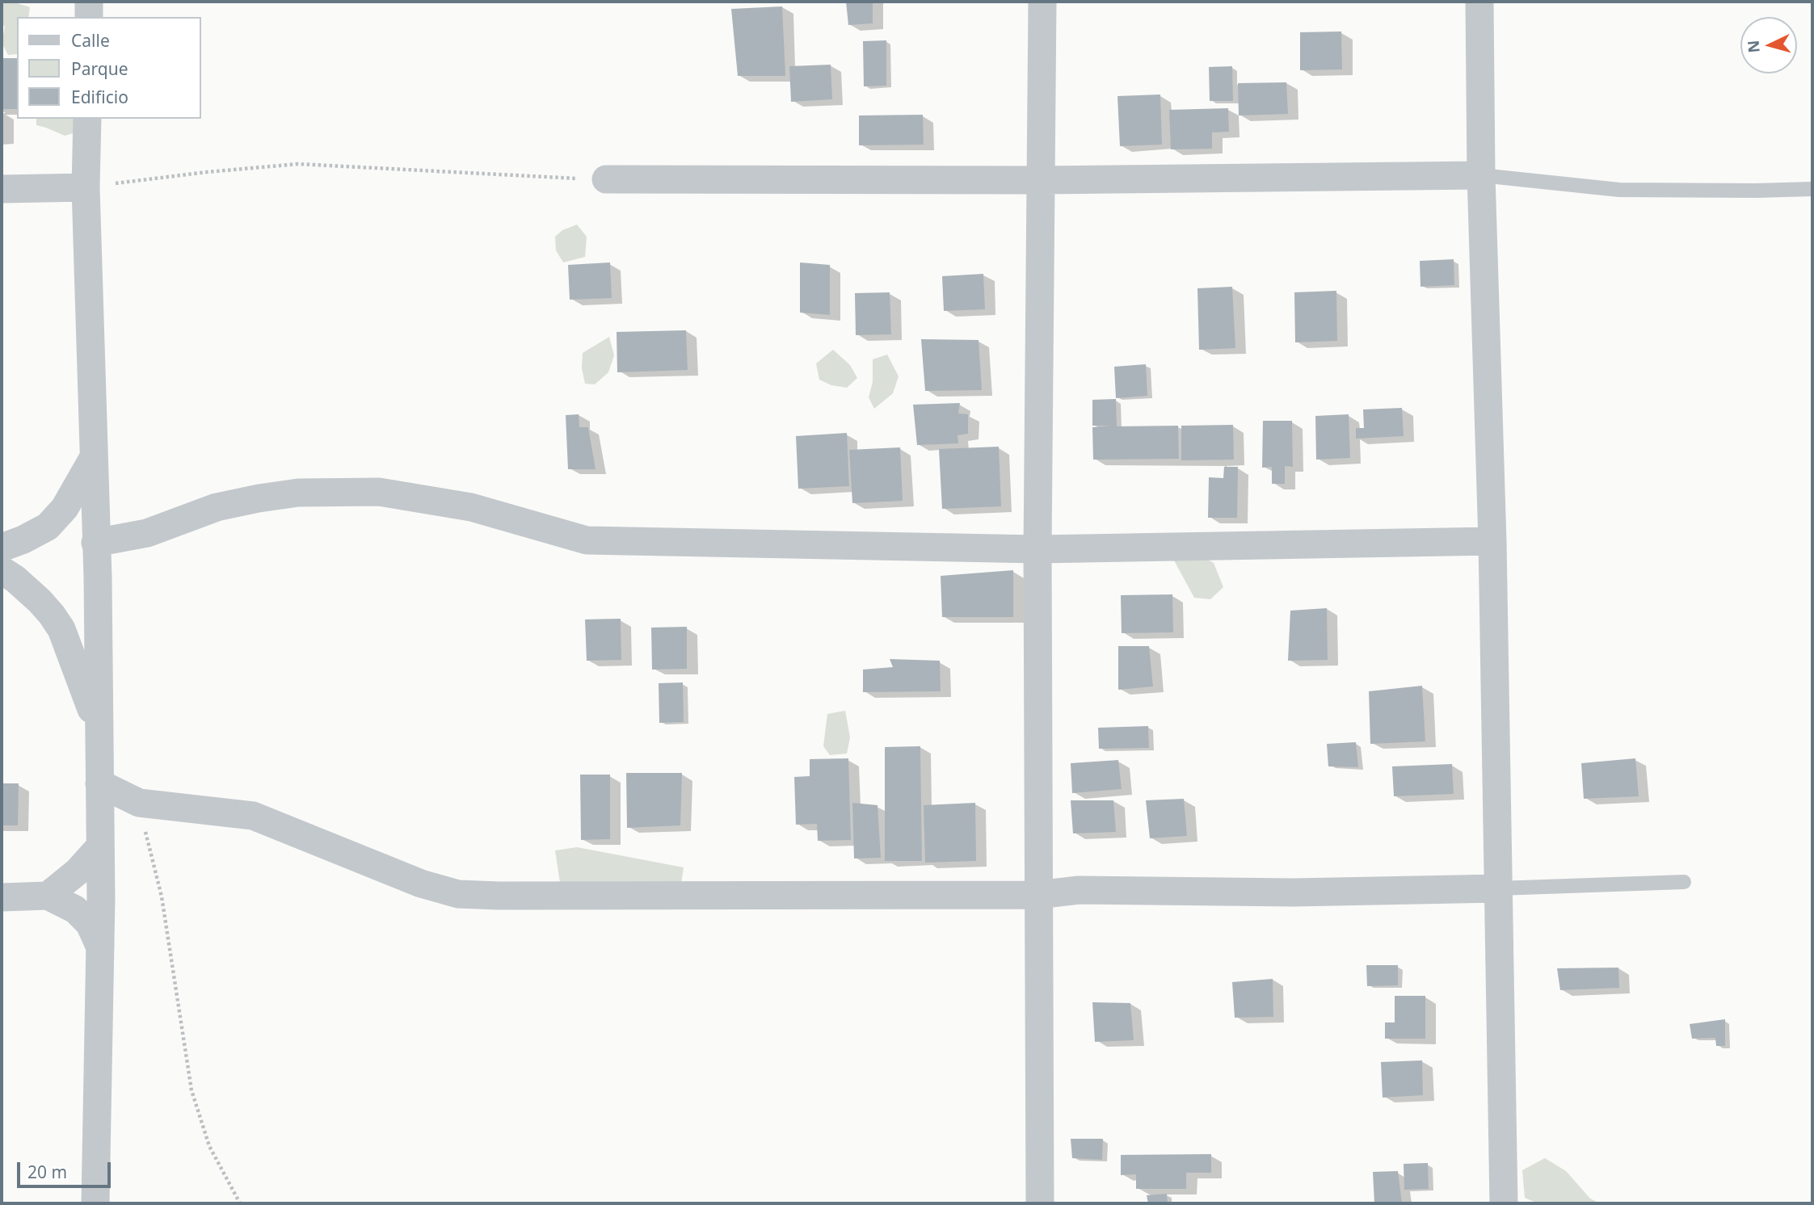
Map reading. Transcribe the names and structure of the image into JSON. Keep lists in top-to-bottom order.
{
  "legend": ["Calle", "Parque", "Edificio"],
  "scale_bar": "20 m",
  "north": "left"
}
